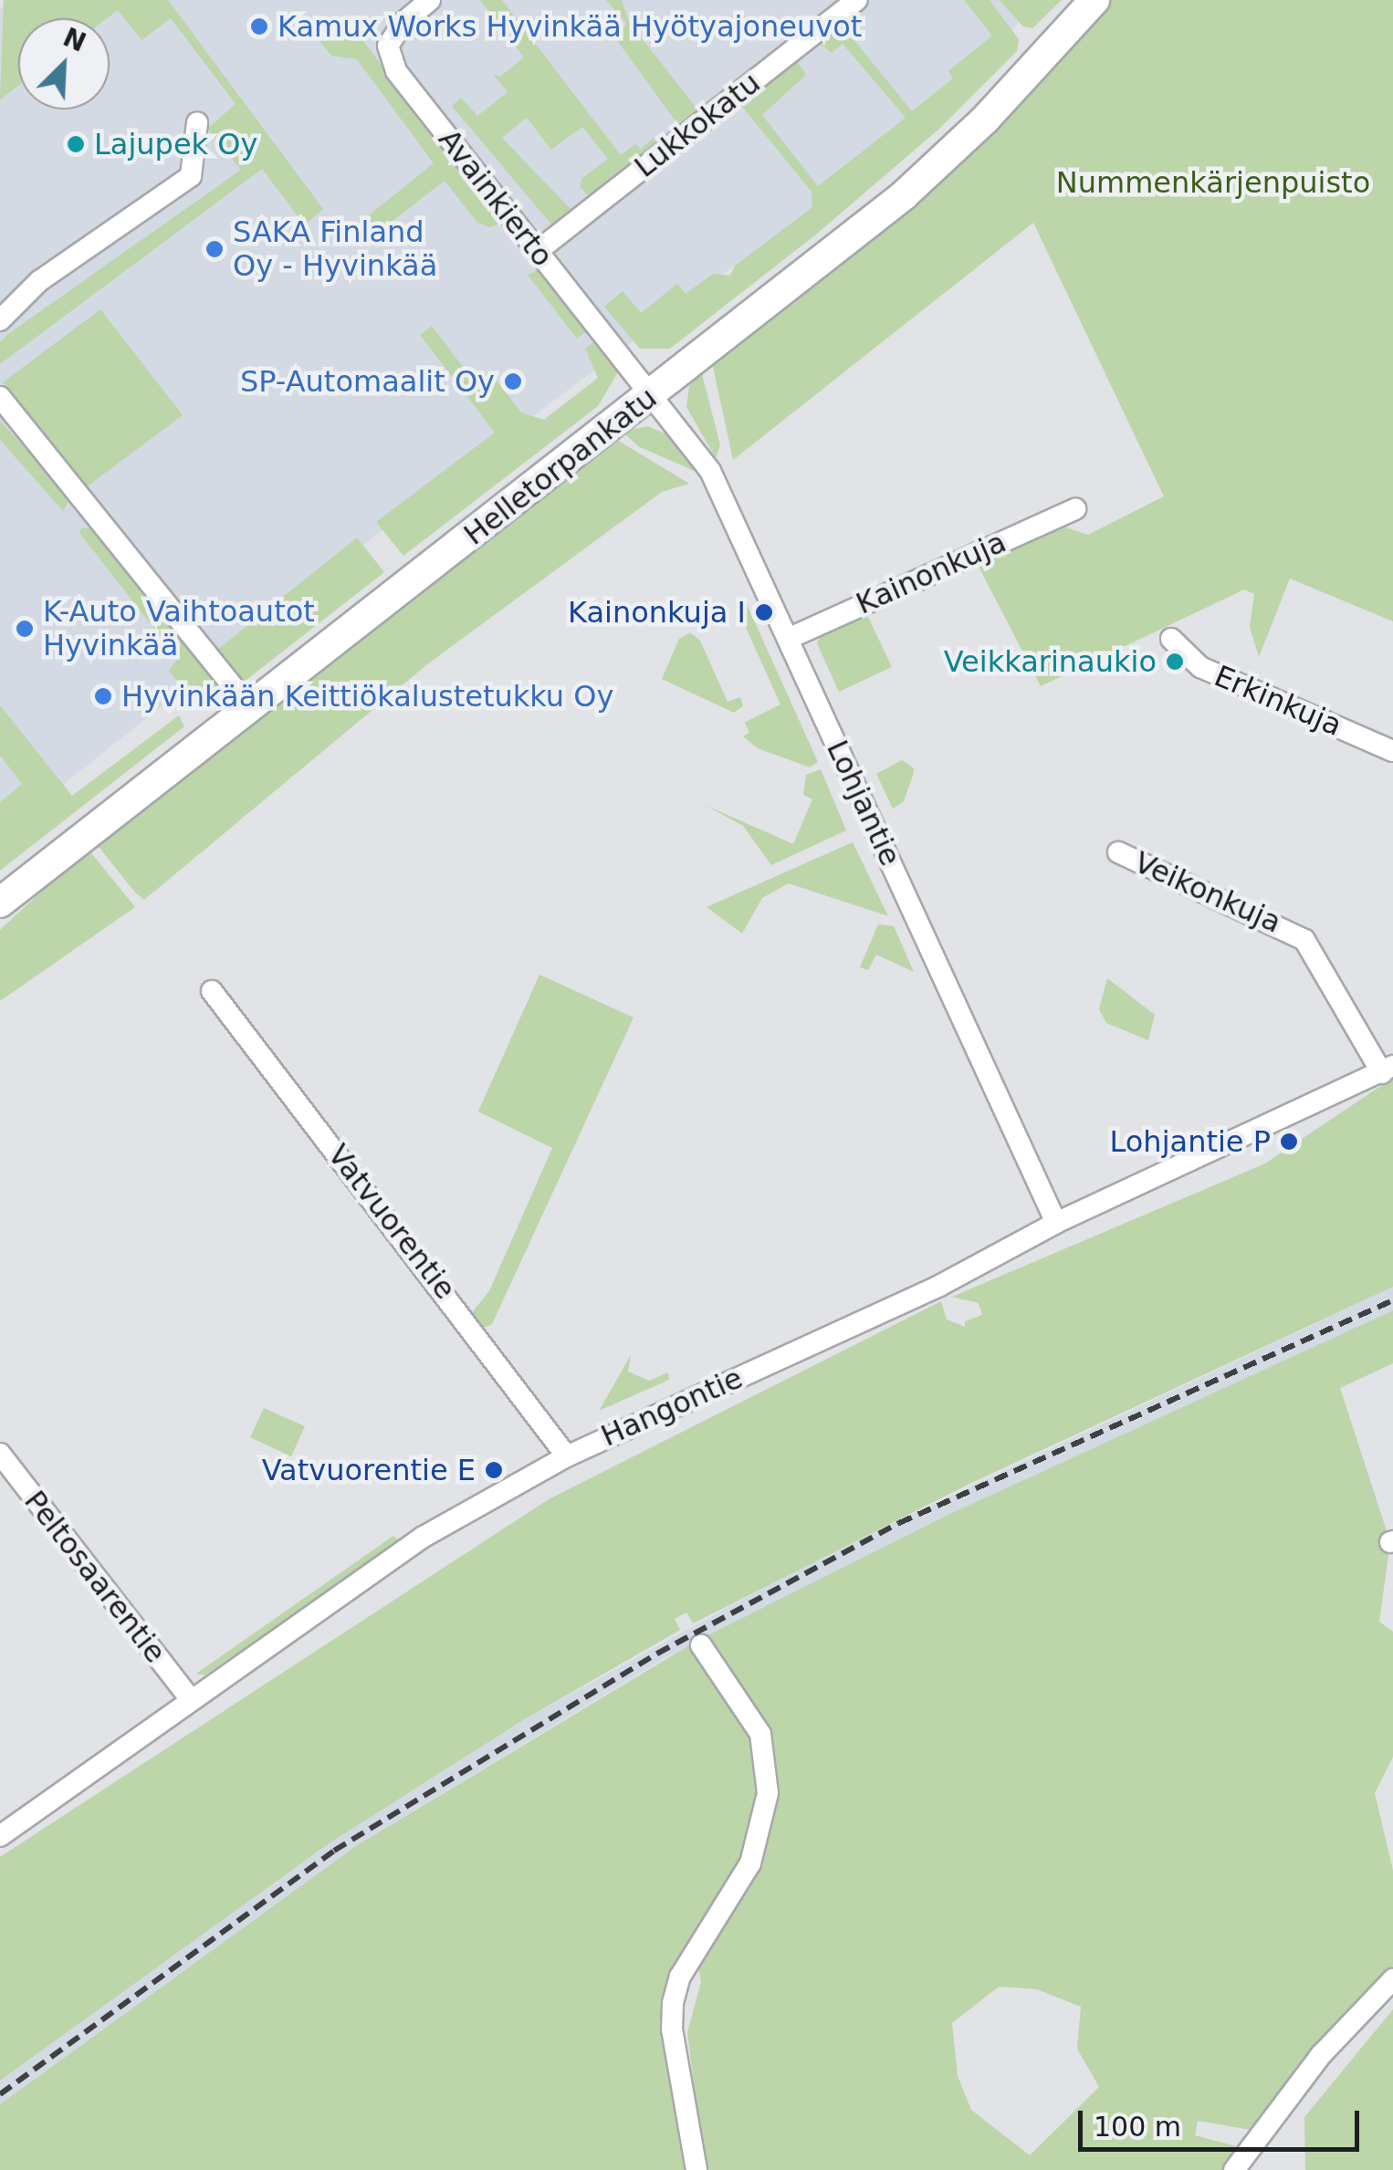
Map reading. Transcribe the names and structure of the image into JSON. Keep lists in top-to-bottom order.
{
  "streets": {
    "street": [
      "Lukkokatu",
      "Avainkierto",
      "Helletorpankatu",
      "Kainonkuja",
      "Erkinkuja",
      "Lohjantie",
      "Veikonkuja",
      "Vatvuorentie",
      "Hangontie",
      "Peltosaarentie"
    ]
  },
  "crossings": [
    ["Lukkokatu", "Avainkierto"],
    ["Avainkierto", "Helletorpankatu"],
    ["Avainkierto", "Lohjantie"],
    ["Helletorpankatu", "Lohjantie"],
    ["Kainonkuja", "Lohjantie"],
    ["Lohjantie", "Hangontie"],
    ["Veikonkuja", "Hangontie"],
    ["Vatvuorentie", "Hangontie"],
    ["Hangontie", "Peltosaarentie"]
  ],
  "parks": ["Nummenkärjenpuisto"],
  "places": [
    "Kamux Works Hyvinkää Hyötyajoneuvot",
    "Lajupek Oy",
    "SAKA Finland Oy - Hyvinkää",
    "SP-Automaalit Oy",
    "Kainonkuja I",
    "K-Auto Vaihtoautot Hyvinkää",
    "Veikkarinaukio",
    "Hyvinkään Keittiökalustetukku Oy",
    "Lohjantie P",
    "Vatvuorentie E"
  ],
  "scale_bar": "100 m",
  "north": "top right"
}
